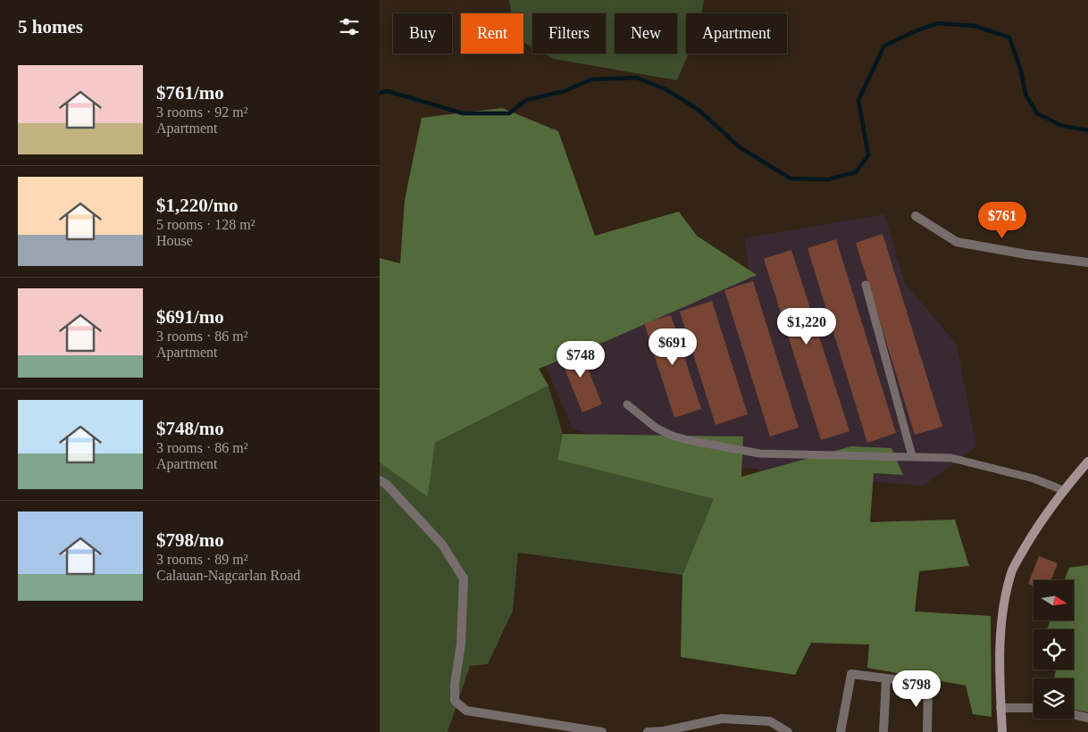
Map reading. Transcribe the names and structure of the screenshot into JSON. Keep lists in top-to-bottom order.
{
  "north": "right",
  "page": {
    "heading": "5 homes",
    "chip": [
      "Buy",
      "Rent",
      "Filters",
      "New",
      "Apartment"
    ],
    "list": [
      {
        "name": "$761/mo",
        "note": "3 rooms · 92 m² · Apartment"
      },
      {
        "name": "$1,220/mo",
        "note": "5 rooms · 128 m² · House"
      },
      {
        "name": "$691/mo",
        "note": "3 rooms · 86 m² · Apartment"
      },
      {
        "name": "$748/mo",
        "note": "3 rooms · 86 m² · Apartment"
      },
      {
        "name": "$798/mo",
        "note": "3 rooms · 89 m² · Calauan-Nagcarlan Road"
      }
    ],
    "price": [
      "$761",
      "$1,220",
      "$691",
      "$748",
      "$798"
    ]
  }
}
